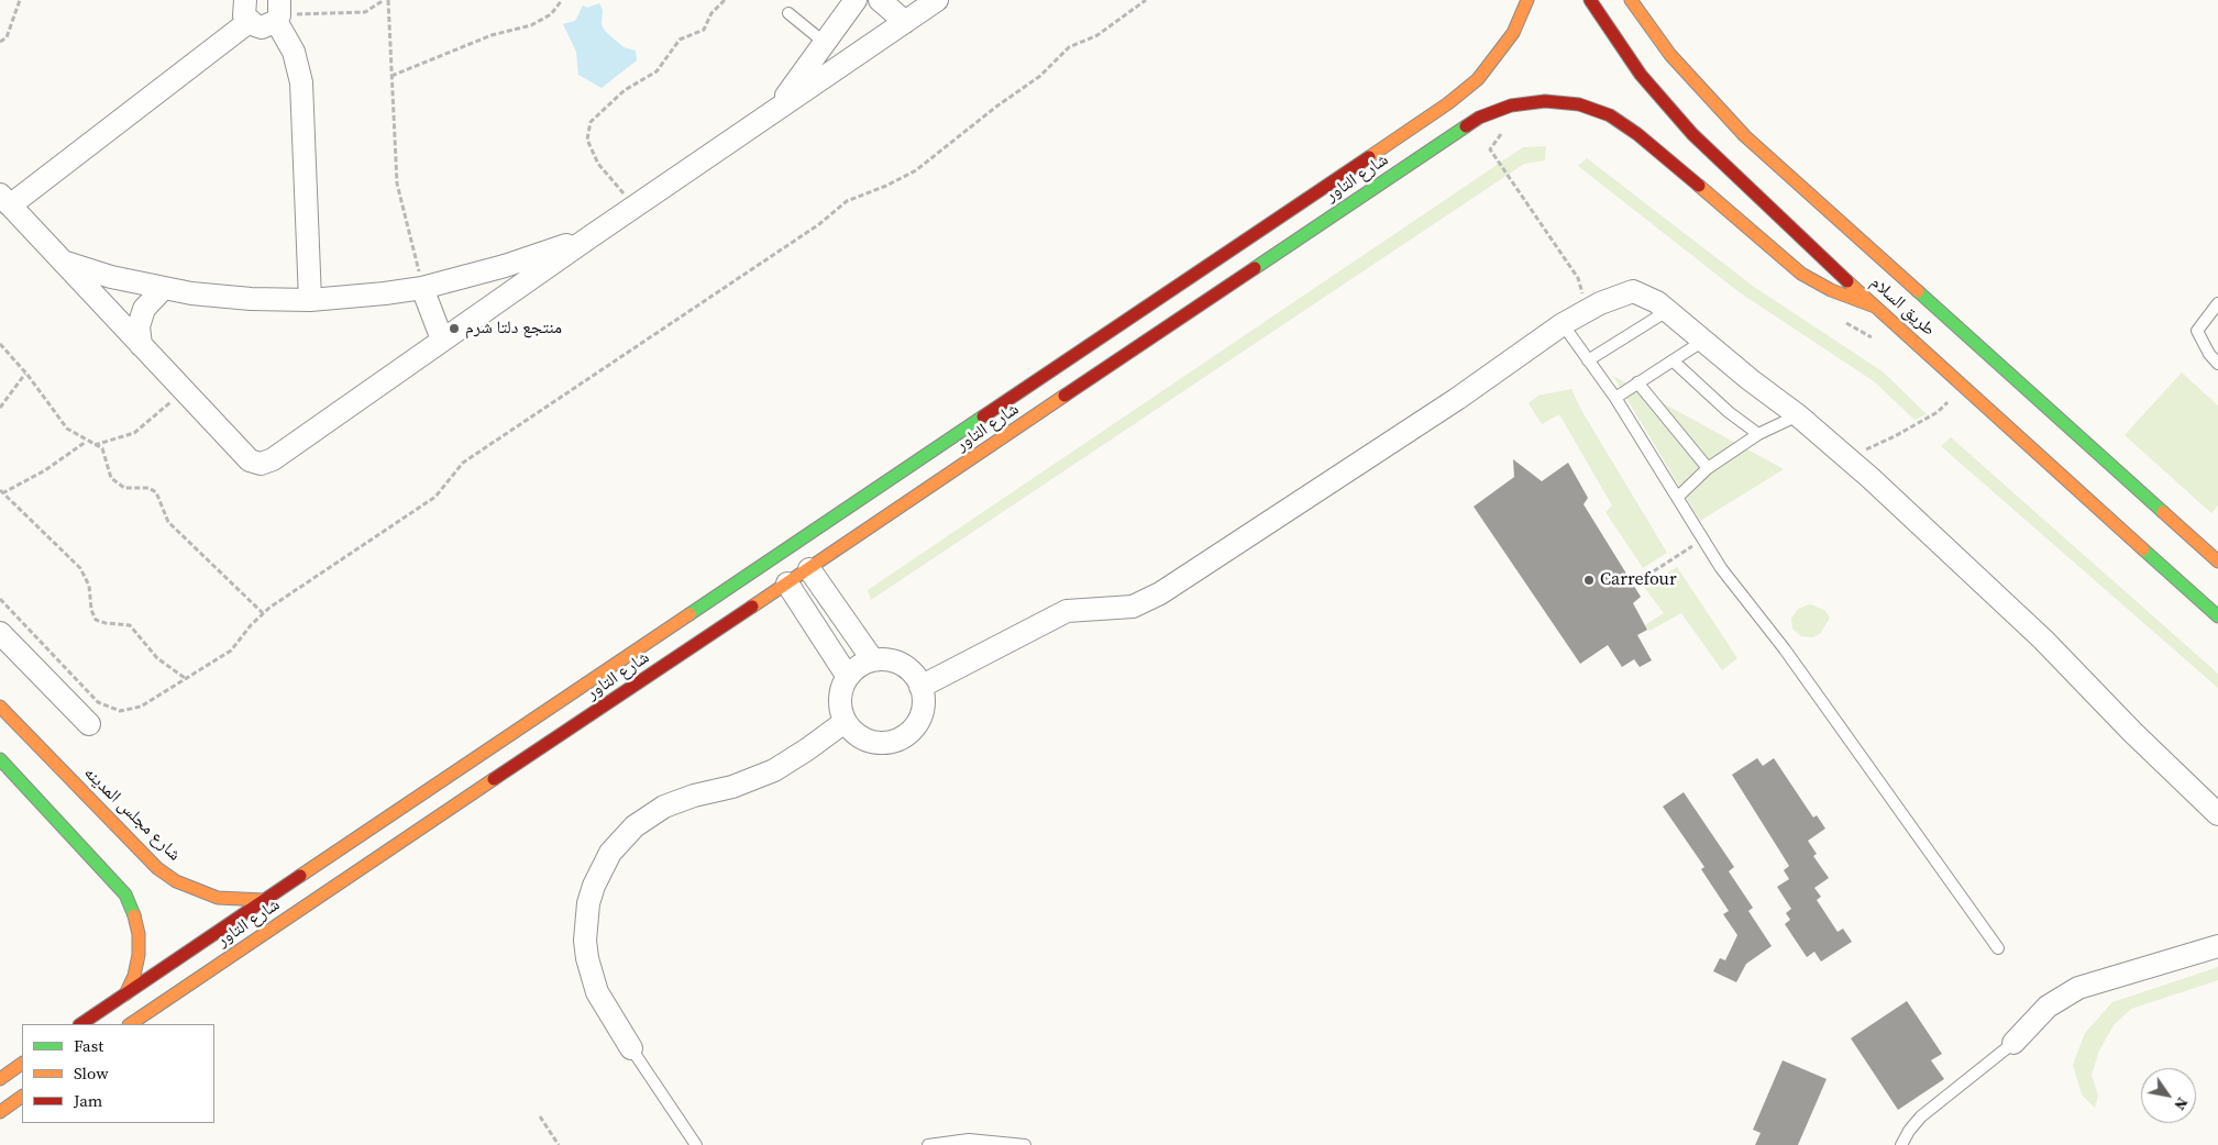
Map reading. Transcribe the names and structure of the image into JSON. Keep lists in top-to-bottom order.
{
  "streets": {
    "main road": ["شارع التاور", "طريق السلام", "شارع مجلس المدينه"]
  },
  "crossings": [
    ["شارع التاور", "طريق السلام"],
    ["شارع التاور", "شارع مجلس المدينه"]
  ],
  "places": ["منتجع دلتا شرم", "Carrefour"],
  "legend": ["Fast", "Slow", "Jam"],
  "north": "bottom right"
}
